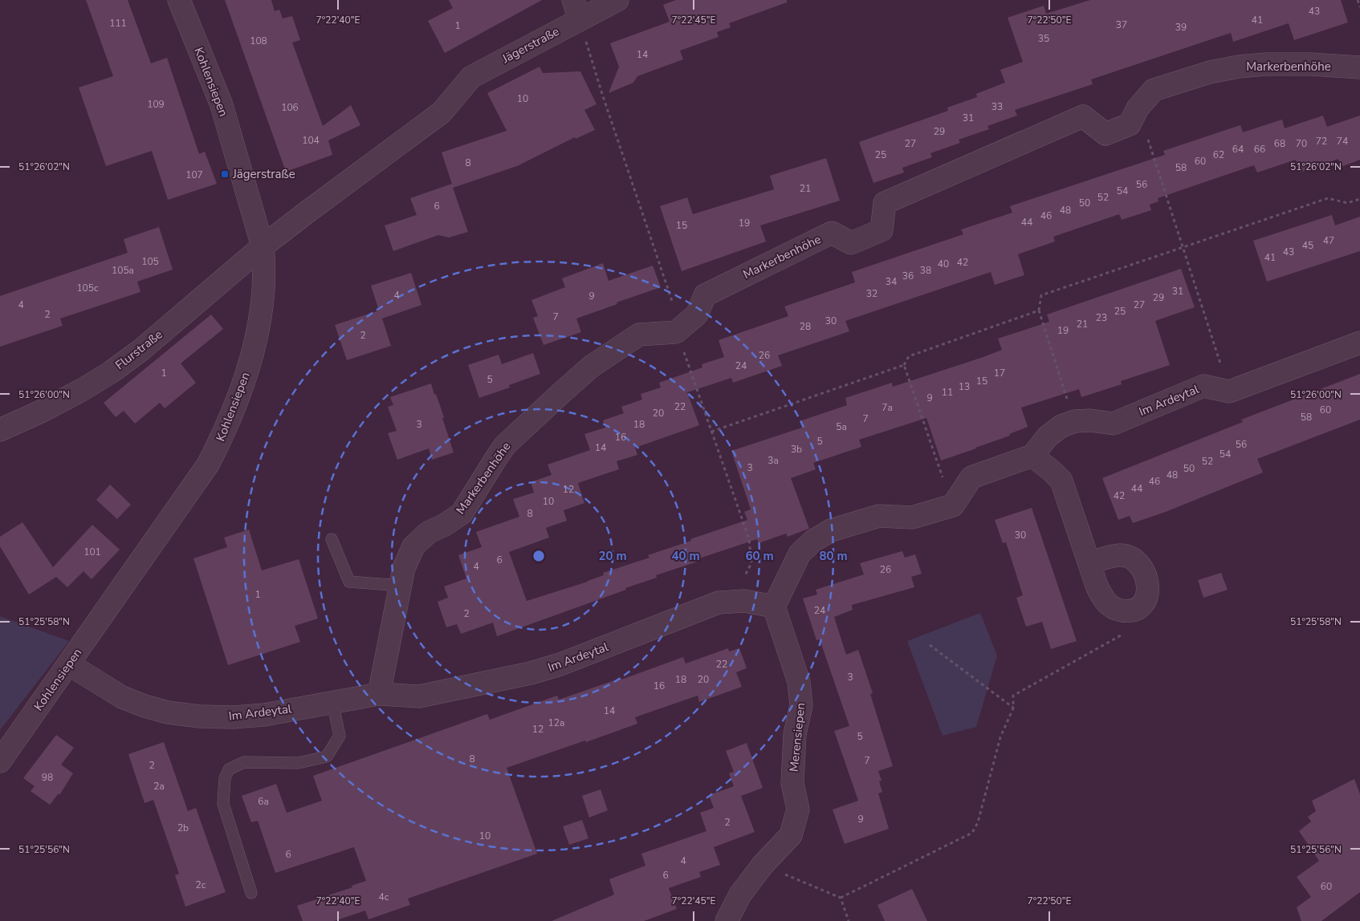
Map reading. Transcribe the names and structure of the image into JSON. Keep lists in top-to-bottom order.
{
  "streets": {
    "street": [
      "Jägerstraße",
      "Markerbenhöhe",
      "Kohlensiepen",
      "Flurstraße",
      "Im Ardeytal",
      "Merensiepen"
    ]
  },
  "crossings": [
    ["Jägerstraße", "Kohlensiepen"],
    ["Jägerstraße", "Flurstraße"],
    ["Markerbenhöhe", "Im Ardeytal"],
    ["Kohlensiepen", "Flurstraße"],
    ["Kohlensiepen", "Im Ardeytal"],
    ["Im Ardeytal", "Merensiepen"]
  ],
  "places": {
    "transit": ["Jägerstraße"]
  },
  "house_numbers": [
    "43",
    "41",
    "111",
    "37",
    "1",
    "39",
    "35",
    "108",
    "14",
    "10",
    "109",
    "33",
    "106",
    "31",
    "29",
    "104",
    "72",
    "74",
    "27",
    "68",
    "70",
    "64",
    "66",
    "25",
    "62",
    "60",
    "8",
    "58",
    "107",
    "56",
    "21",
    "54",
    "52",
    "50",
    "6",
    "48",
    "46",
    "44",
    "19",
    "15",
    "47",
    "45",
    "43",
    "41",
    "105",
    "42",
    "40",
    "105a",
    "38",
    "36",
    "34",
    "105c",
    "31",
    "32",
    "4",
    "9",
    "29",
    "4",
    "27",
    "25",
    "2",
    "7",
    "23",
    "30",
    "21",
    "28",
    "19",
    "2",
    "26",
    "24",
    "1",
    "17",
    "5",
    "15",
    "13",
    "11",
    "9",
    "22",
    "7a",
    "60",
    "20",
    "58",
    "7",
    "3",
    "18",
    "5a",
    "16",
    "5",
    "56",
    "14",
    "3b",
    "54",
    "3a",
    "52",
    "3",
    "50",
    "48",
    "46",
    "44",
    "12",
    "42",
    "10",
    "8",
    "30",
    "101",
    "6",
    "4",
    "26",
    "1",
    "24",
    "2",
    "22",
    "3",
    "18",
    "20",
    "16",
    "14",
    "12a",
    "12",
    "5",
    "8",
    "7",
    "2",
    "98",
    "2a",
    "6a",
    "9",
    "2",
    "2b",
    "10",
    "6",
    "4",
    "6",
    "2c",
    "60",
    "4c"
  ],
  "coordinates": [
    "7°22'40\"E",
    "7°22'45\"E",
    "7°22'50\"E",
    "51°26'02\"N",
    "51°26'00\"N",
    "51°25'58\"N",
    "51°25'56\"N"
  ],
  "rings": [
    "20 m",
    "40 m",
    "60 m",
    "80 m"
  ]
}
